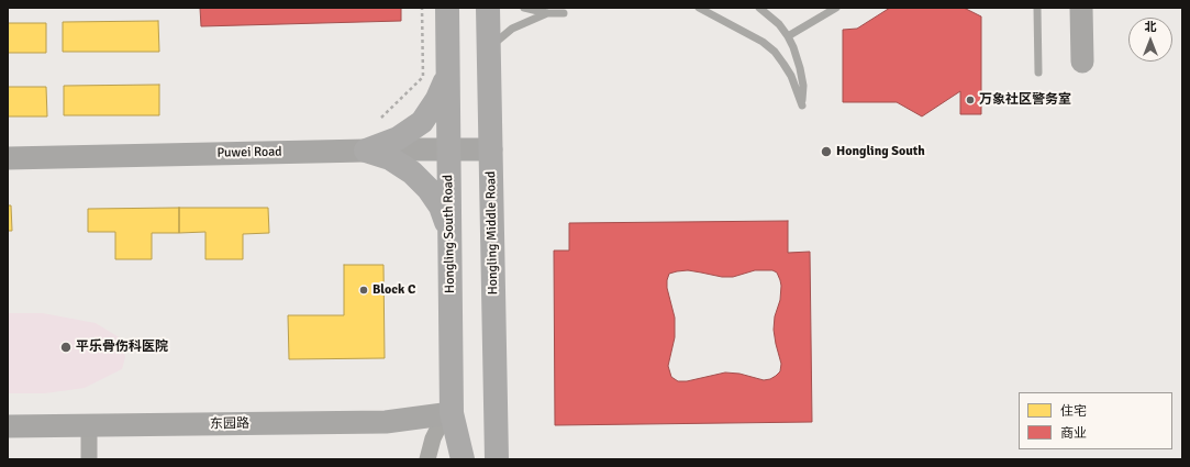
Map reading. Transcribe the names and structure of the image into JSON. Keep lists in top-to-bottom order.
{
  "streets": {
    "main road": ["Hongling Middle Road", "Hongling South Road"],
    "street": ["Puwei Road", "东园路"]
  },
  "crossings": [
    ["Puwei Road", "Hongling Middle Road"],
    ["Puwei Road", "Hongling South Road"],
    ["Hongling South Road", "东园路"]
  ],
  "places": [
    "万象社区警务室",
    "Hongling South",
    "Block C",
    "平乐骨伤科医院"
  ],
  "legend": ["住宅", "商业"],
  "north": "top"
}
